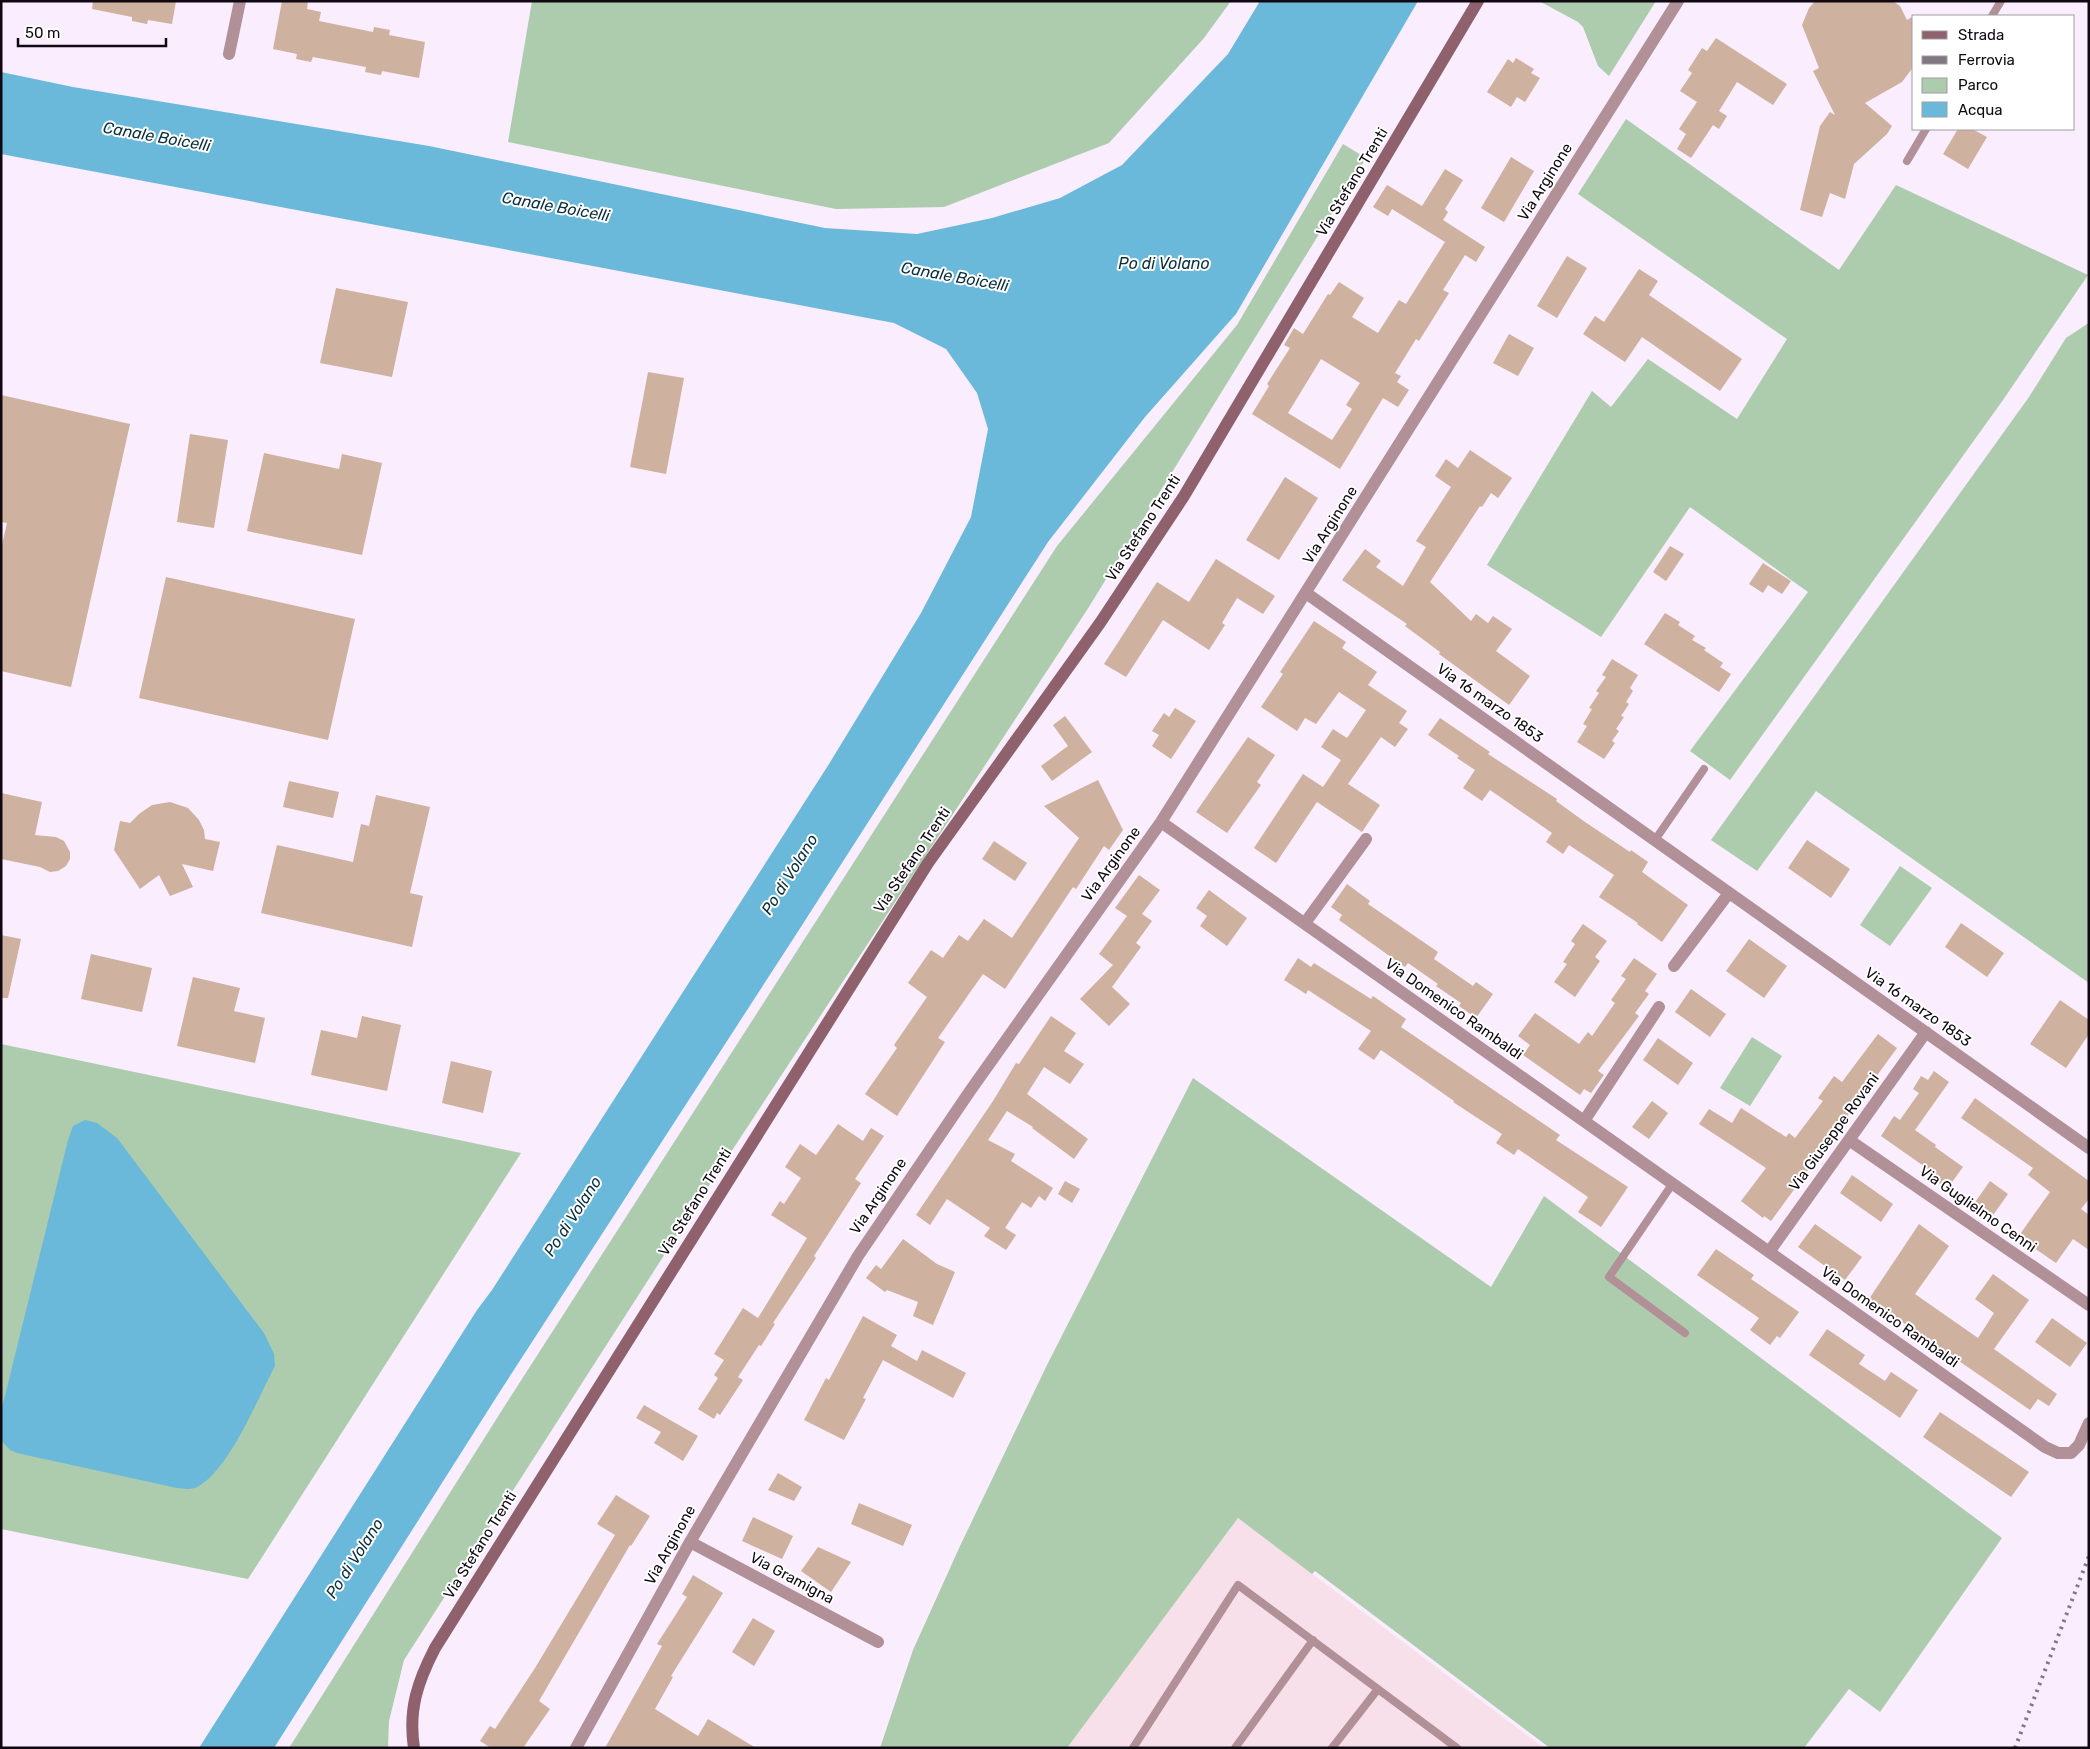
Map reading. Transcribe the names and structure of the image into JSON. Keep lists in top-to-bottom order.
{
  "streets": {
    "main road": ["Via Stefano Trenti"],
    "street": [
      "Via Arginone",
      "Via 16 marzo 1853",
      "Via Domenico Rambaldi",
      "Via Giuseppe Rovani",
      "Via Guglielmo Cenni",
      "Via Gramigna"
    ]
  },
  "crossings": [
    ["Via Arginone", "Via 16 marzo 1853"],
    ["Via Arginone", "Via Domenico Rambaldi"],
    ["Via Arginone", "Via Gramigna"],
    ["Via 16 marzo 1853", "Via Giuseppe Rovani"],
    ["Via Domenico Rambaldi", "Via Giuseppe Rovani"],
    ["Via Giuseppe Rovani", "Via Guglielmo Cenni"]
  ],
  "water": ["Canale Boicelli", "Po di Volano"],
  "legend": [
    "Strada",
    "Ferrovia",
    "Parco",
    "Acqua"
  ],
  "scale_bar": "50 m"
}
